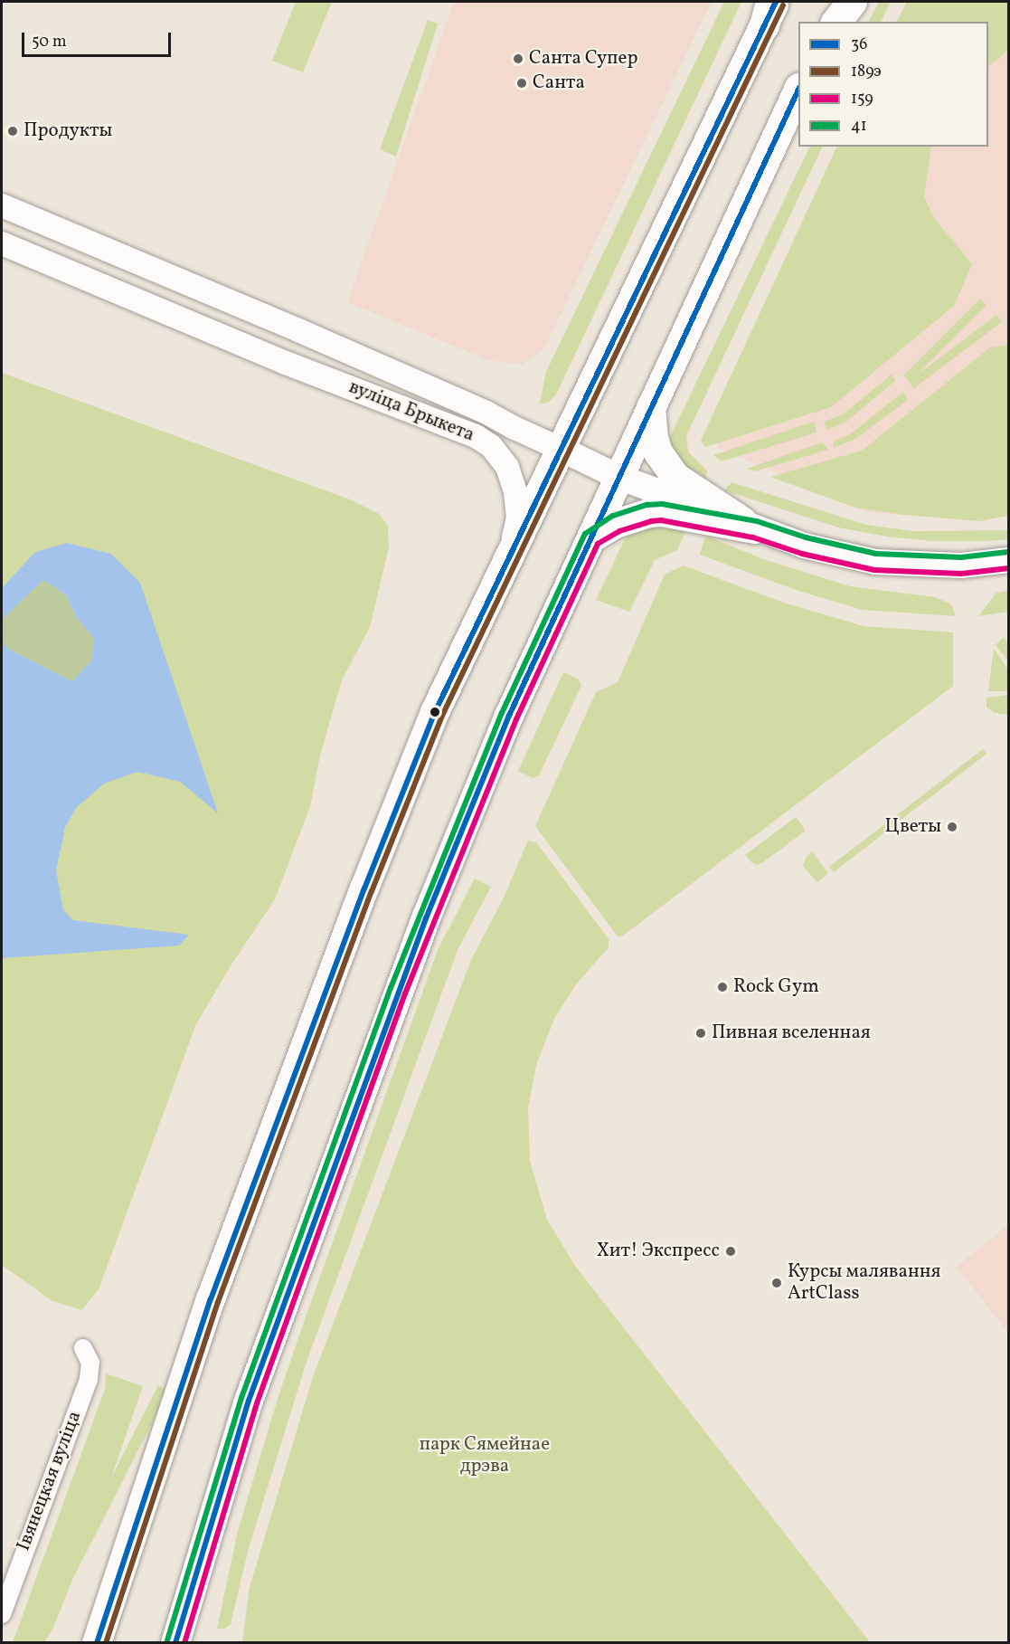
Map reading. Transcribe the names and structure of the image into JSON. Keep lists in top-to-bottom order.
{
  "streets": {
    "street": ["вуліца Брыкета", "Івянецкая вуліца"]
  },
  "parks": ["парк Сямейнае дрэва"],
  "places": [
    "Санта Супер",
    "Санта",
    "Продукты",
    "Цветы",
    "Rock Gym",
    "Пивная вселенная",
    "Хит! Экспресс",
    "Курсы малявання ArtClass"
  ],
  "lines": [
    "transit line 36",
    "transit line 189э",
    "transit line 41",
    "transit line 159"
  ],
  "legend": [
    "36",
    "189э",
    "159",
    "41"
  ],
  "scale_bar": "50 m"
}
